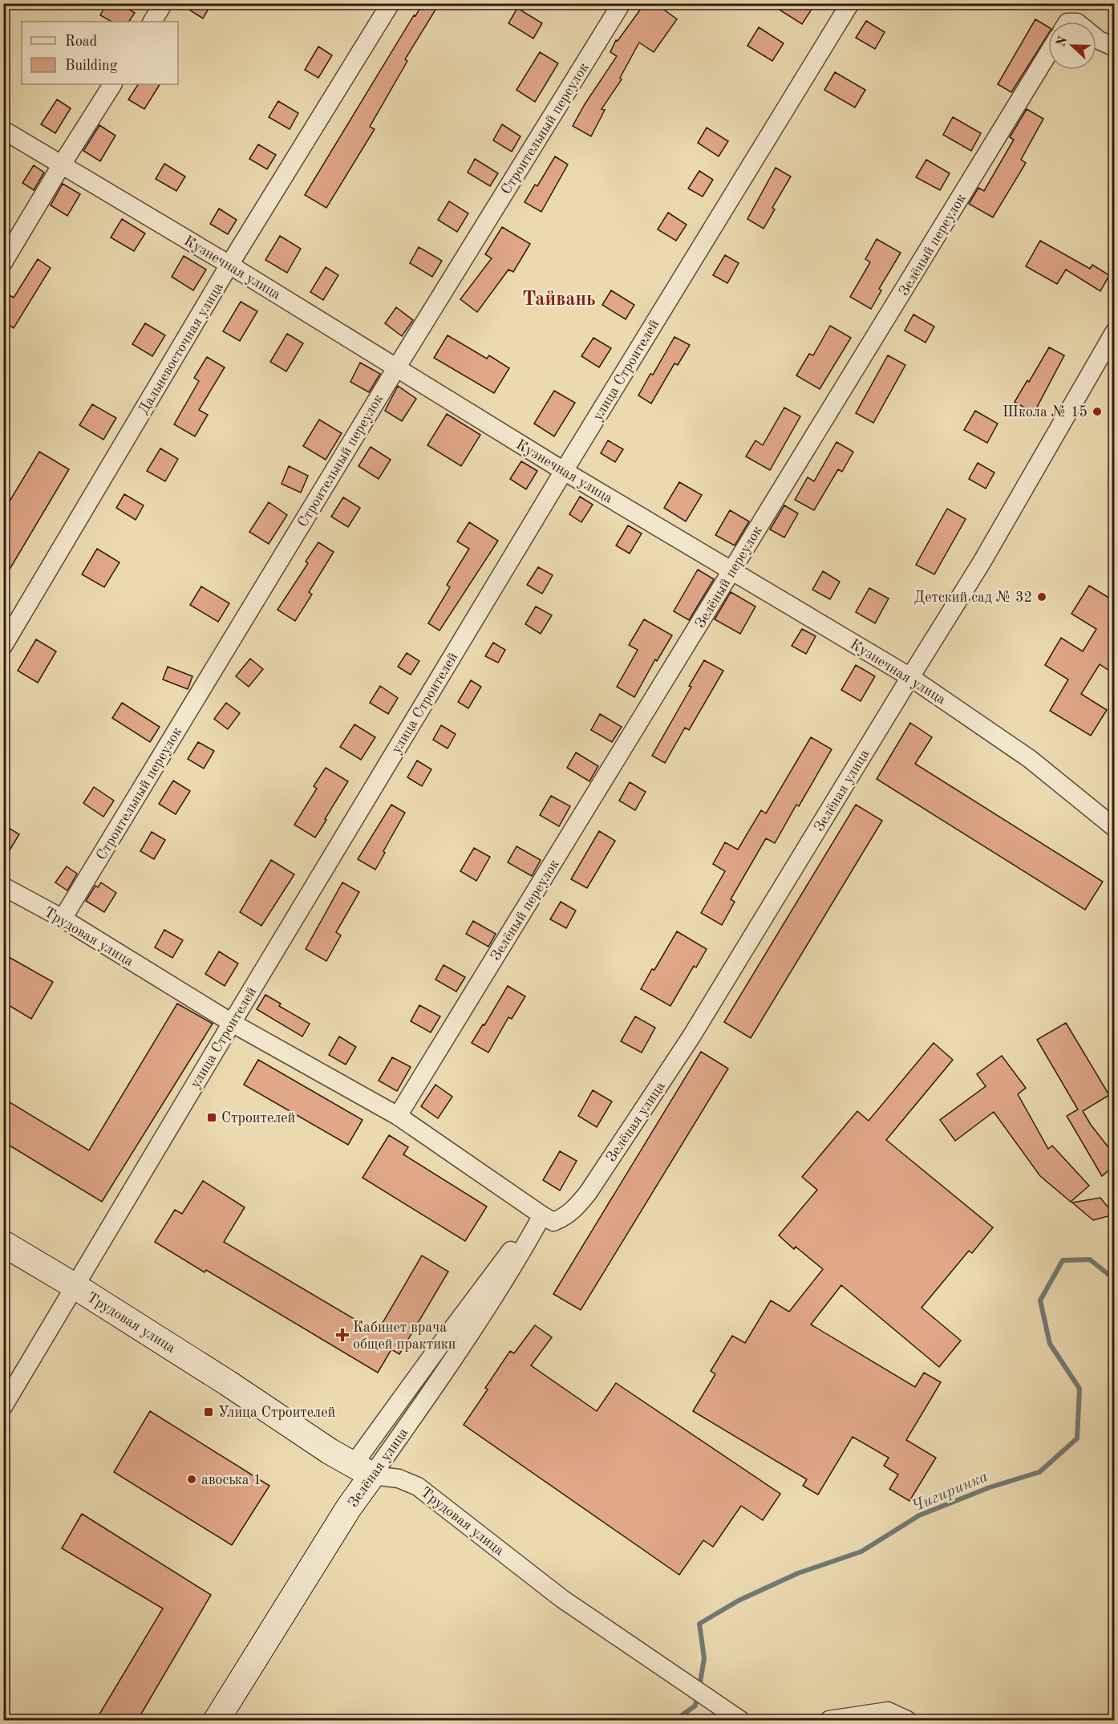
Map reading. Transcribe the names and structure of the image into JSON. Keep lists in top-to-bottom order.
{
  "streets": {
    "street": [
      "Строительный переулок",
      "Зелёный переулок",
      "Кузнечная улица",
      "Дальневосточная улица",
      "улица Строителей",
      "Зелёная улица",
      "Трудовая улица"
    ]
  },
  "crossings": [
    ["Строительный переулок", "Кузнечная улица"],
    ["Строительный переулок", "Трудовая улица"],
    ["Зелёный переулок", "Кузнечная улица"],
    ["Зелёный переулок", "Трудовая улица"],
    ["Кузнечная улица", "Дальневосточная улица"],
    ["Кузнечная улица", "улица Строителей"],
    ["Кузнечная улица", "Зелёная улица"],
    ["улица Строителей", "Трудовая улица"],
    ["Зелёная улица", "Трудовая улица"]
  ],
  "districts": ["Тайвань"],
  "water": ["Чигиринка"],
  "places": {
    "other": ["Школа № 15", "Детский сад № 32", "авоська 1"],
    "transit": ["Строителей", "Улица Строителей"],
    "health": ["Кабинет врача общей практики"]
  },
  "legend": ["Road", "Building"],
  "north": "left"
}
